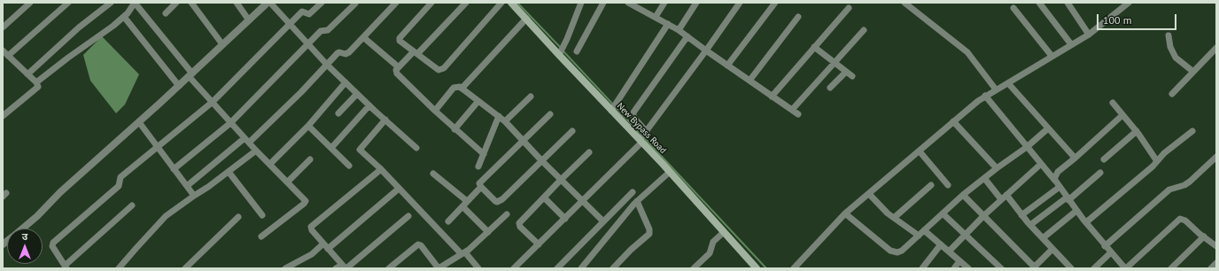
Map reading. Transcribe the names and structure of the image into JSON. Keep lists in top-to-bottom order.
{
  "streets": {
    "main road": ["New Bypass Road"]
  },
  "scale_bar": "100 m",
  "north": "top"
}
